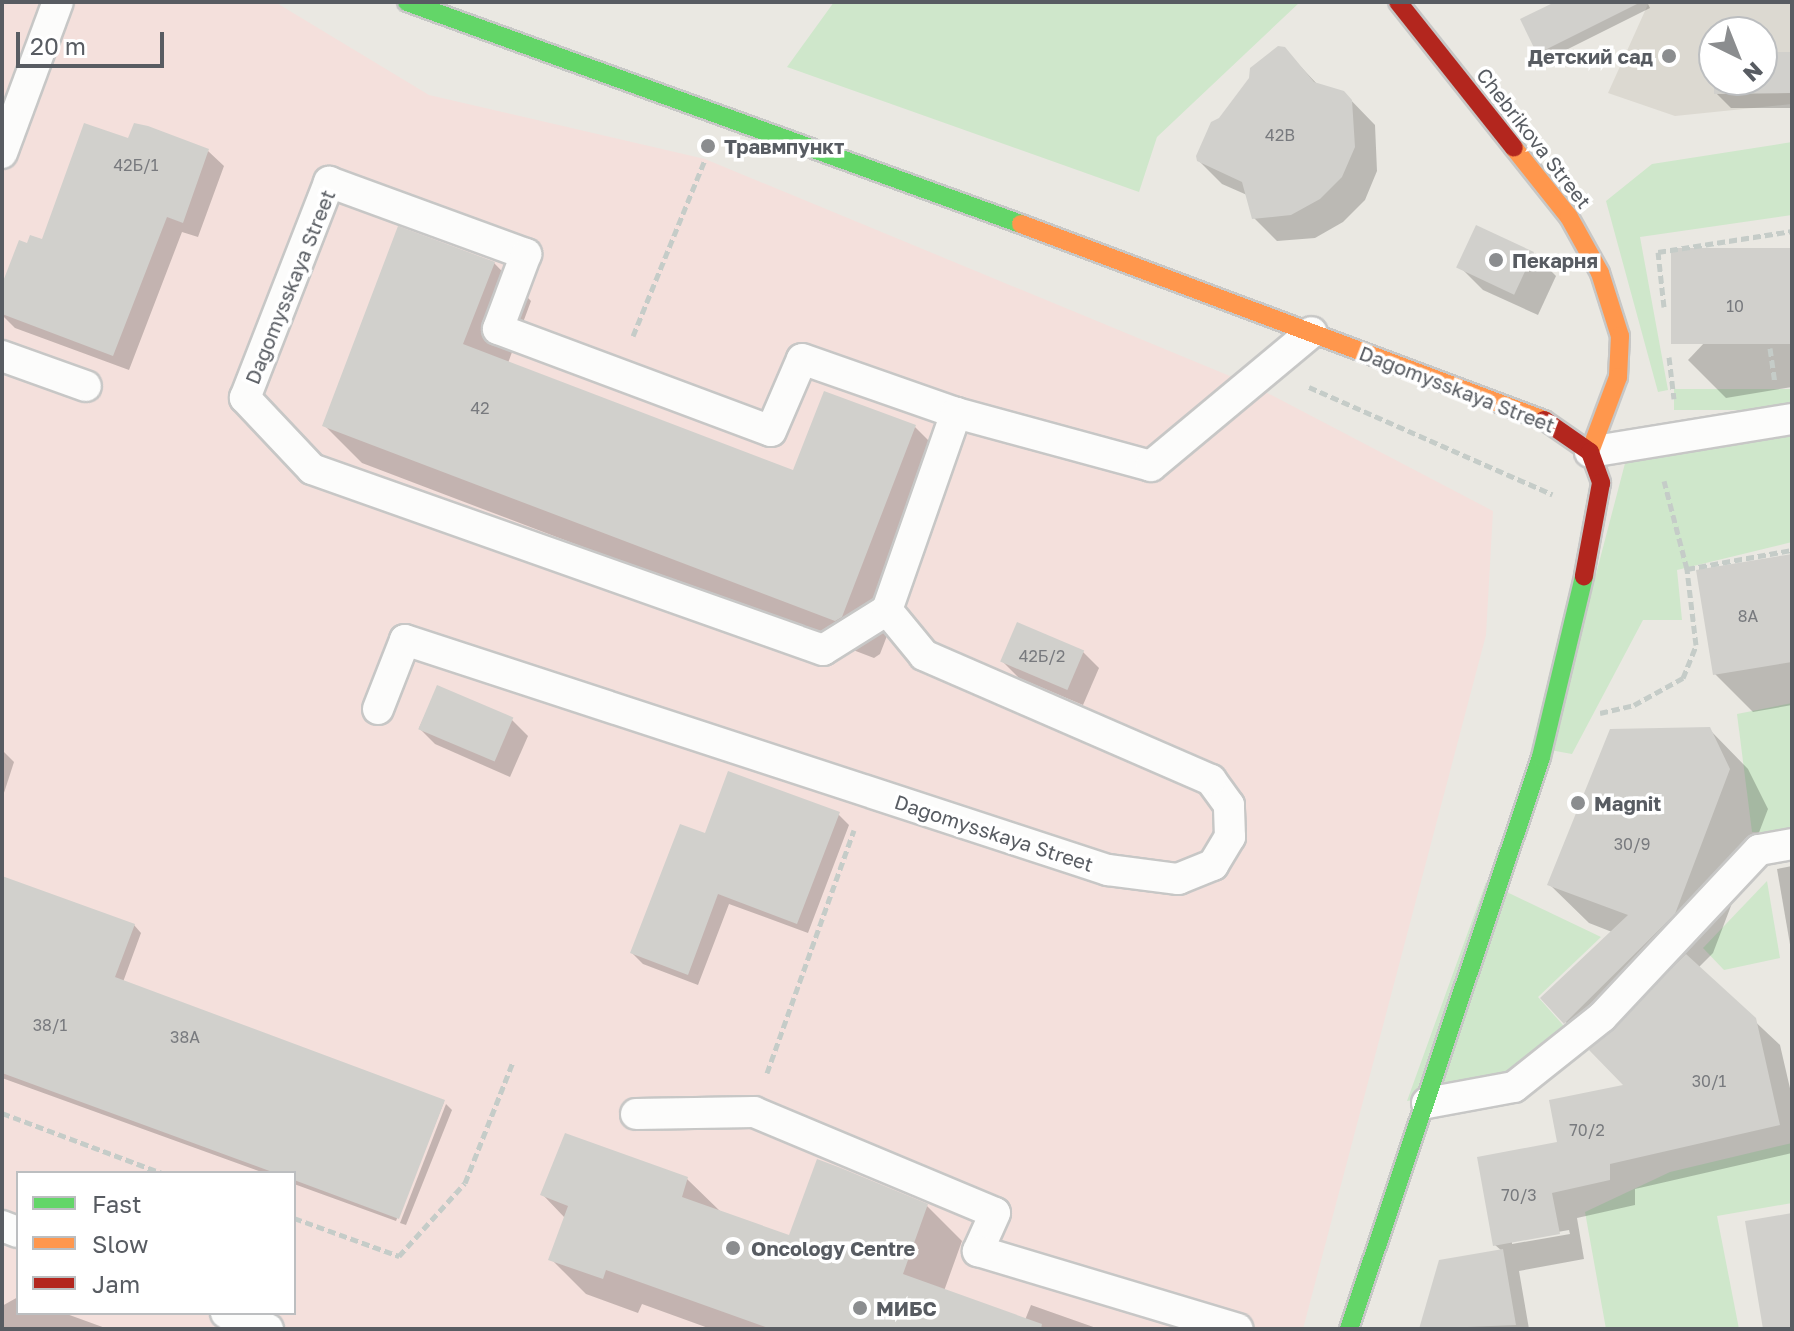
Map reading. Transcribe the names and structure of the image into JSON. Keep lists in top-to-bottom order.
{
  "streets": {
    "street": ["Chebrikova Street", "Dagomysskaya Street"]
  },
  "crossings": [
    ["Chebrikova Street", "Dagomysskaya Street"]
  ],
  "places": [
    "Детский сад",
    "Травмпункт",
    "Пекарня",
    "Magnit",
    "Oncology Centre",
    "МИБС"
  ],
  "house_numbers": [
    "42В",
    "42Б/1",
    "10",
    "42",
    "8А",
    "42Б/2",
    "30/9",
    "38/1",
    "38А",
    "30/1",
    "70/2",
    "70/3"
  ],
  "legend": ["Fast", "Slow", "Jam"],
  "scale_bar": "20 m",
  "north": "bottom right"
}
